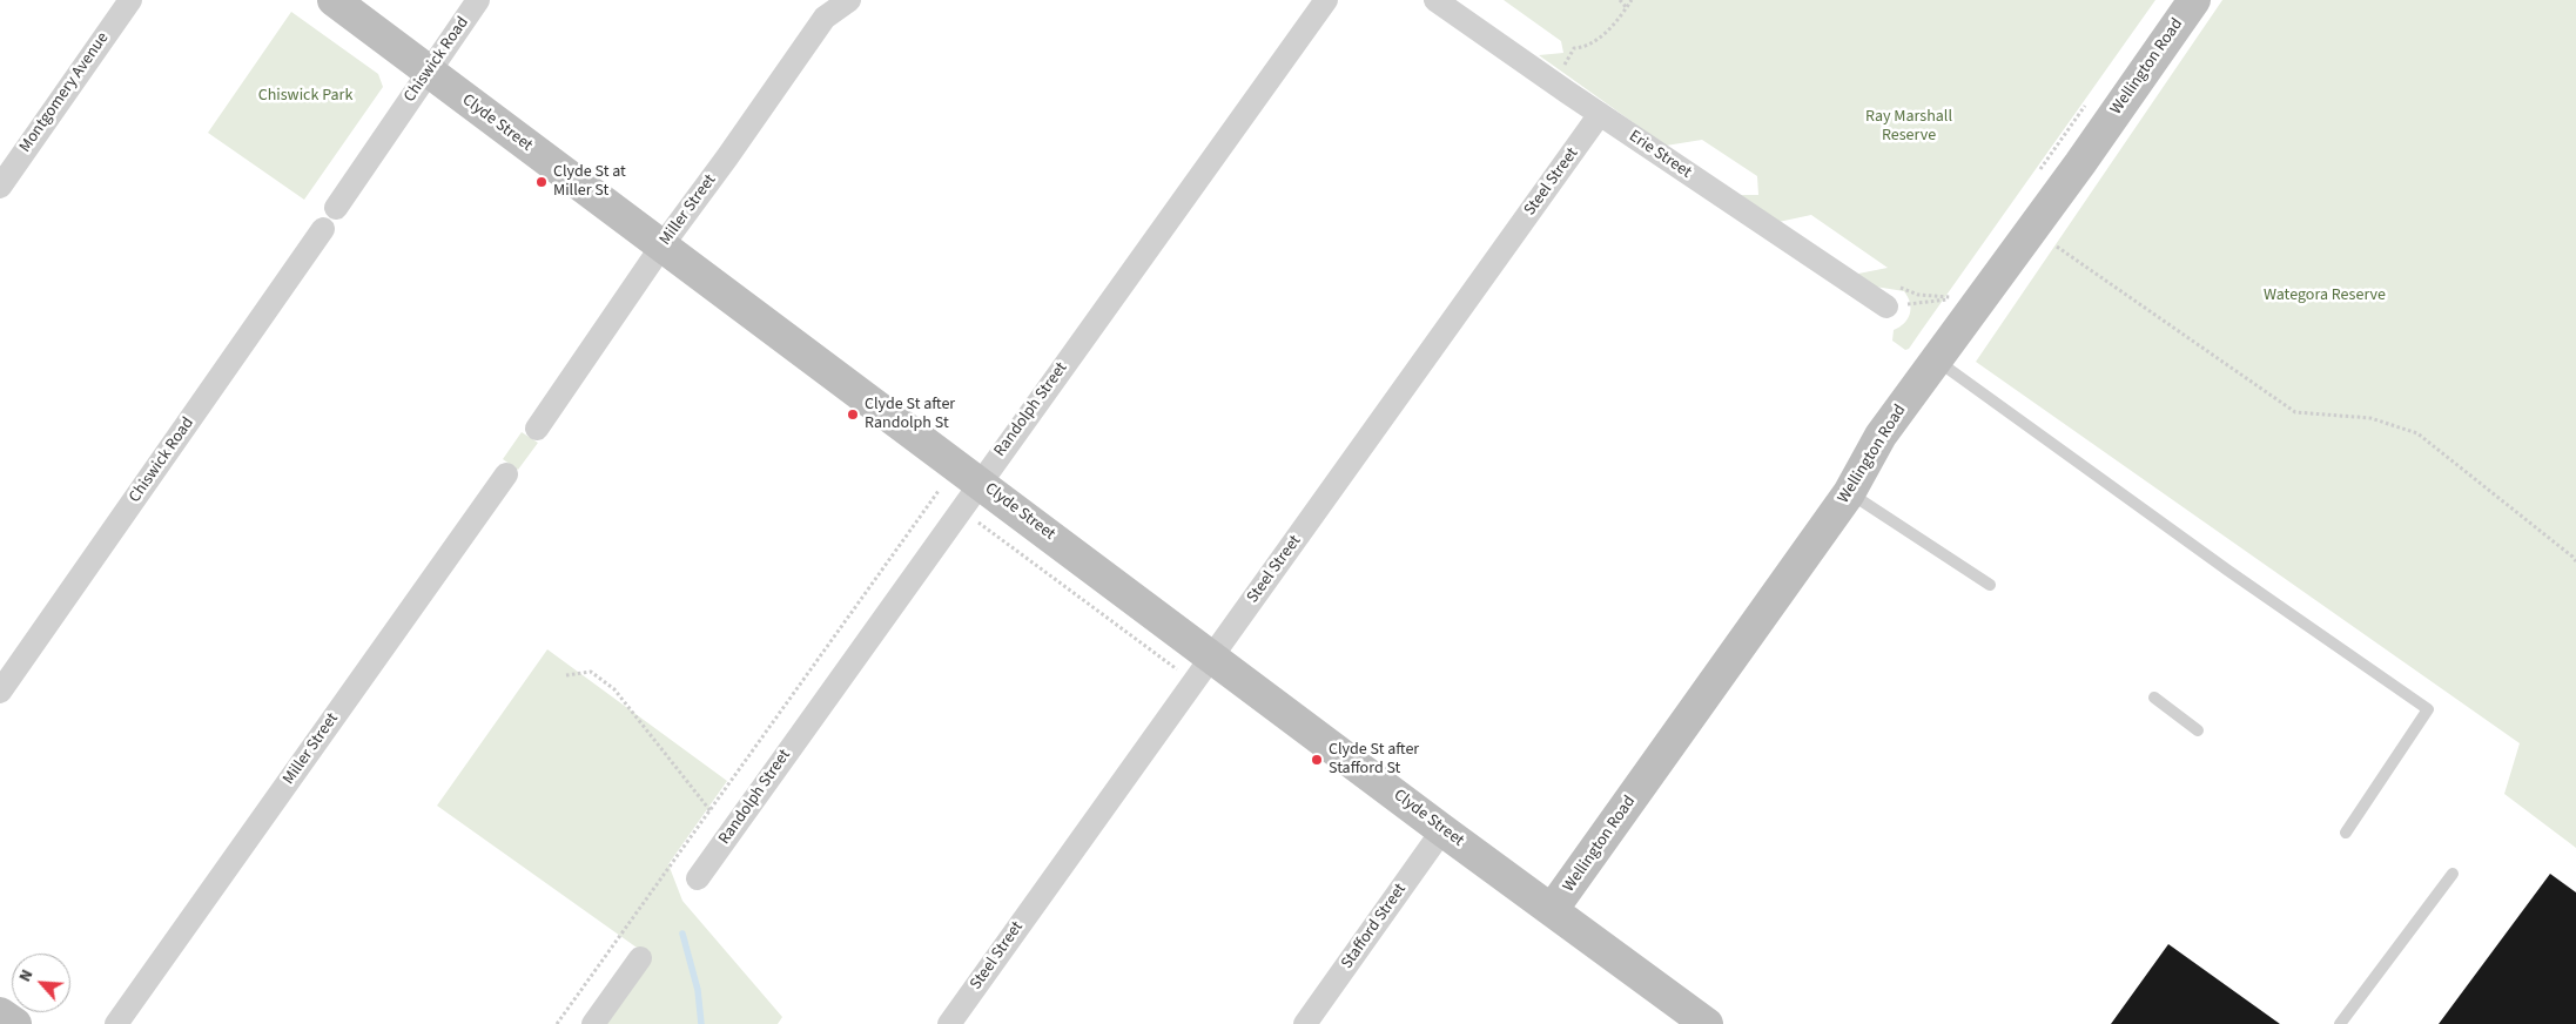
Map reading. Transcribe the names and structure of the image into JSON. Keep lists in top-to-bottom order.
{
  "streets": {
    "main road": ["Wellington Road", "Clyde Street"],
    "street": [
      "Chiswick Road",
      "Montgomery Avenue",
      "Erie Street",
      "Steel Street",
      "Miller Street",
      "Randolph Street",
      "Stafford Street"
    ]
  },
  "crossings": [
    ["Chiswick Road", "Clyde Street"],
    ["Wellington Road", "Clyde Street"],
    ["Clyde Street", "Steel Street"],
    ["Clyde Street", "Miller Street"],
    ["Clyde Street", "Randolph Street"],
    ["Clyde Street", "Stafford Street"],
    ["Erie Street", "Steel Street"]
  ],
  "parks": ["Chiswick Park", "Ray Marshall Reserve", "Wategora Reserve"],
  "places": ["Clyde St at Miller St", "Clyde St after Randolph St", "Clyde St after Stafford St"],
  "north": "top left"
}
